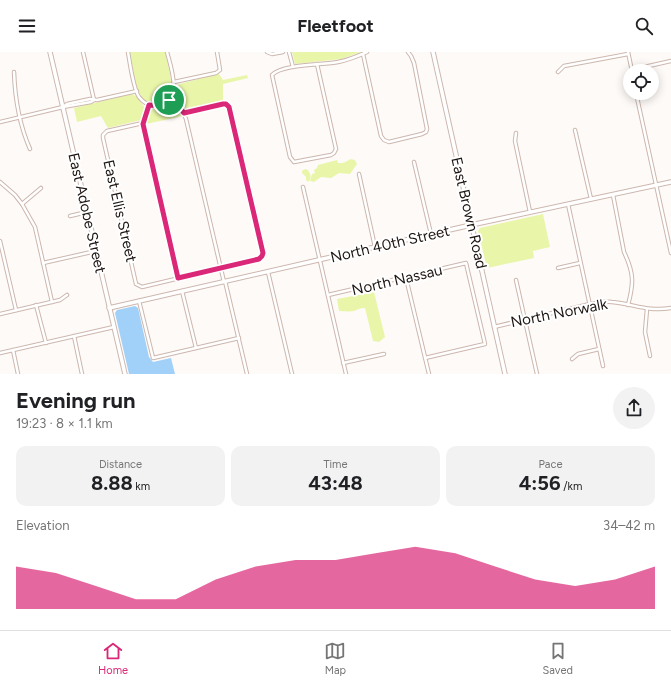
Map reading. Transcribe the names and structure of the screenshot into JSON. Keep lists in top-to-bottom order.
{
  "streets": {
    "street": [
      "East Ellis Street",
      "East Adobe Street",
      "East Brown Road",
      "North 40th Street",
      "North Nassau",
      "North Norwalk"
    ]
  },
  "crossings": [
    ["East Adobe Street", "North 40th Street"],
    ["East Brown Road", "North 40th Street"],
    ["East Brown Road", "North Norwalk"]
  ],
  "page": {
    "header": "Fleetfoot",
    "heading": ["Evening run", "19:23 · 8 × 1.1 km"],
    "stats": [
      ["Distance", "8.88 km"],
      ["Time", "43:48"],
      ["Pace", "4:56 /km"]
    ],
    "chart": ["Elevation", "34–42 m"],
    "tabs": ["Home", "Map", "Saved"]
  }
}
